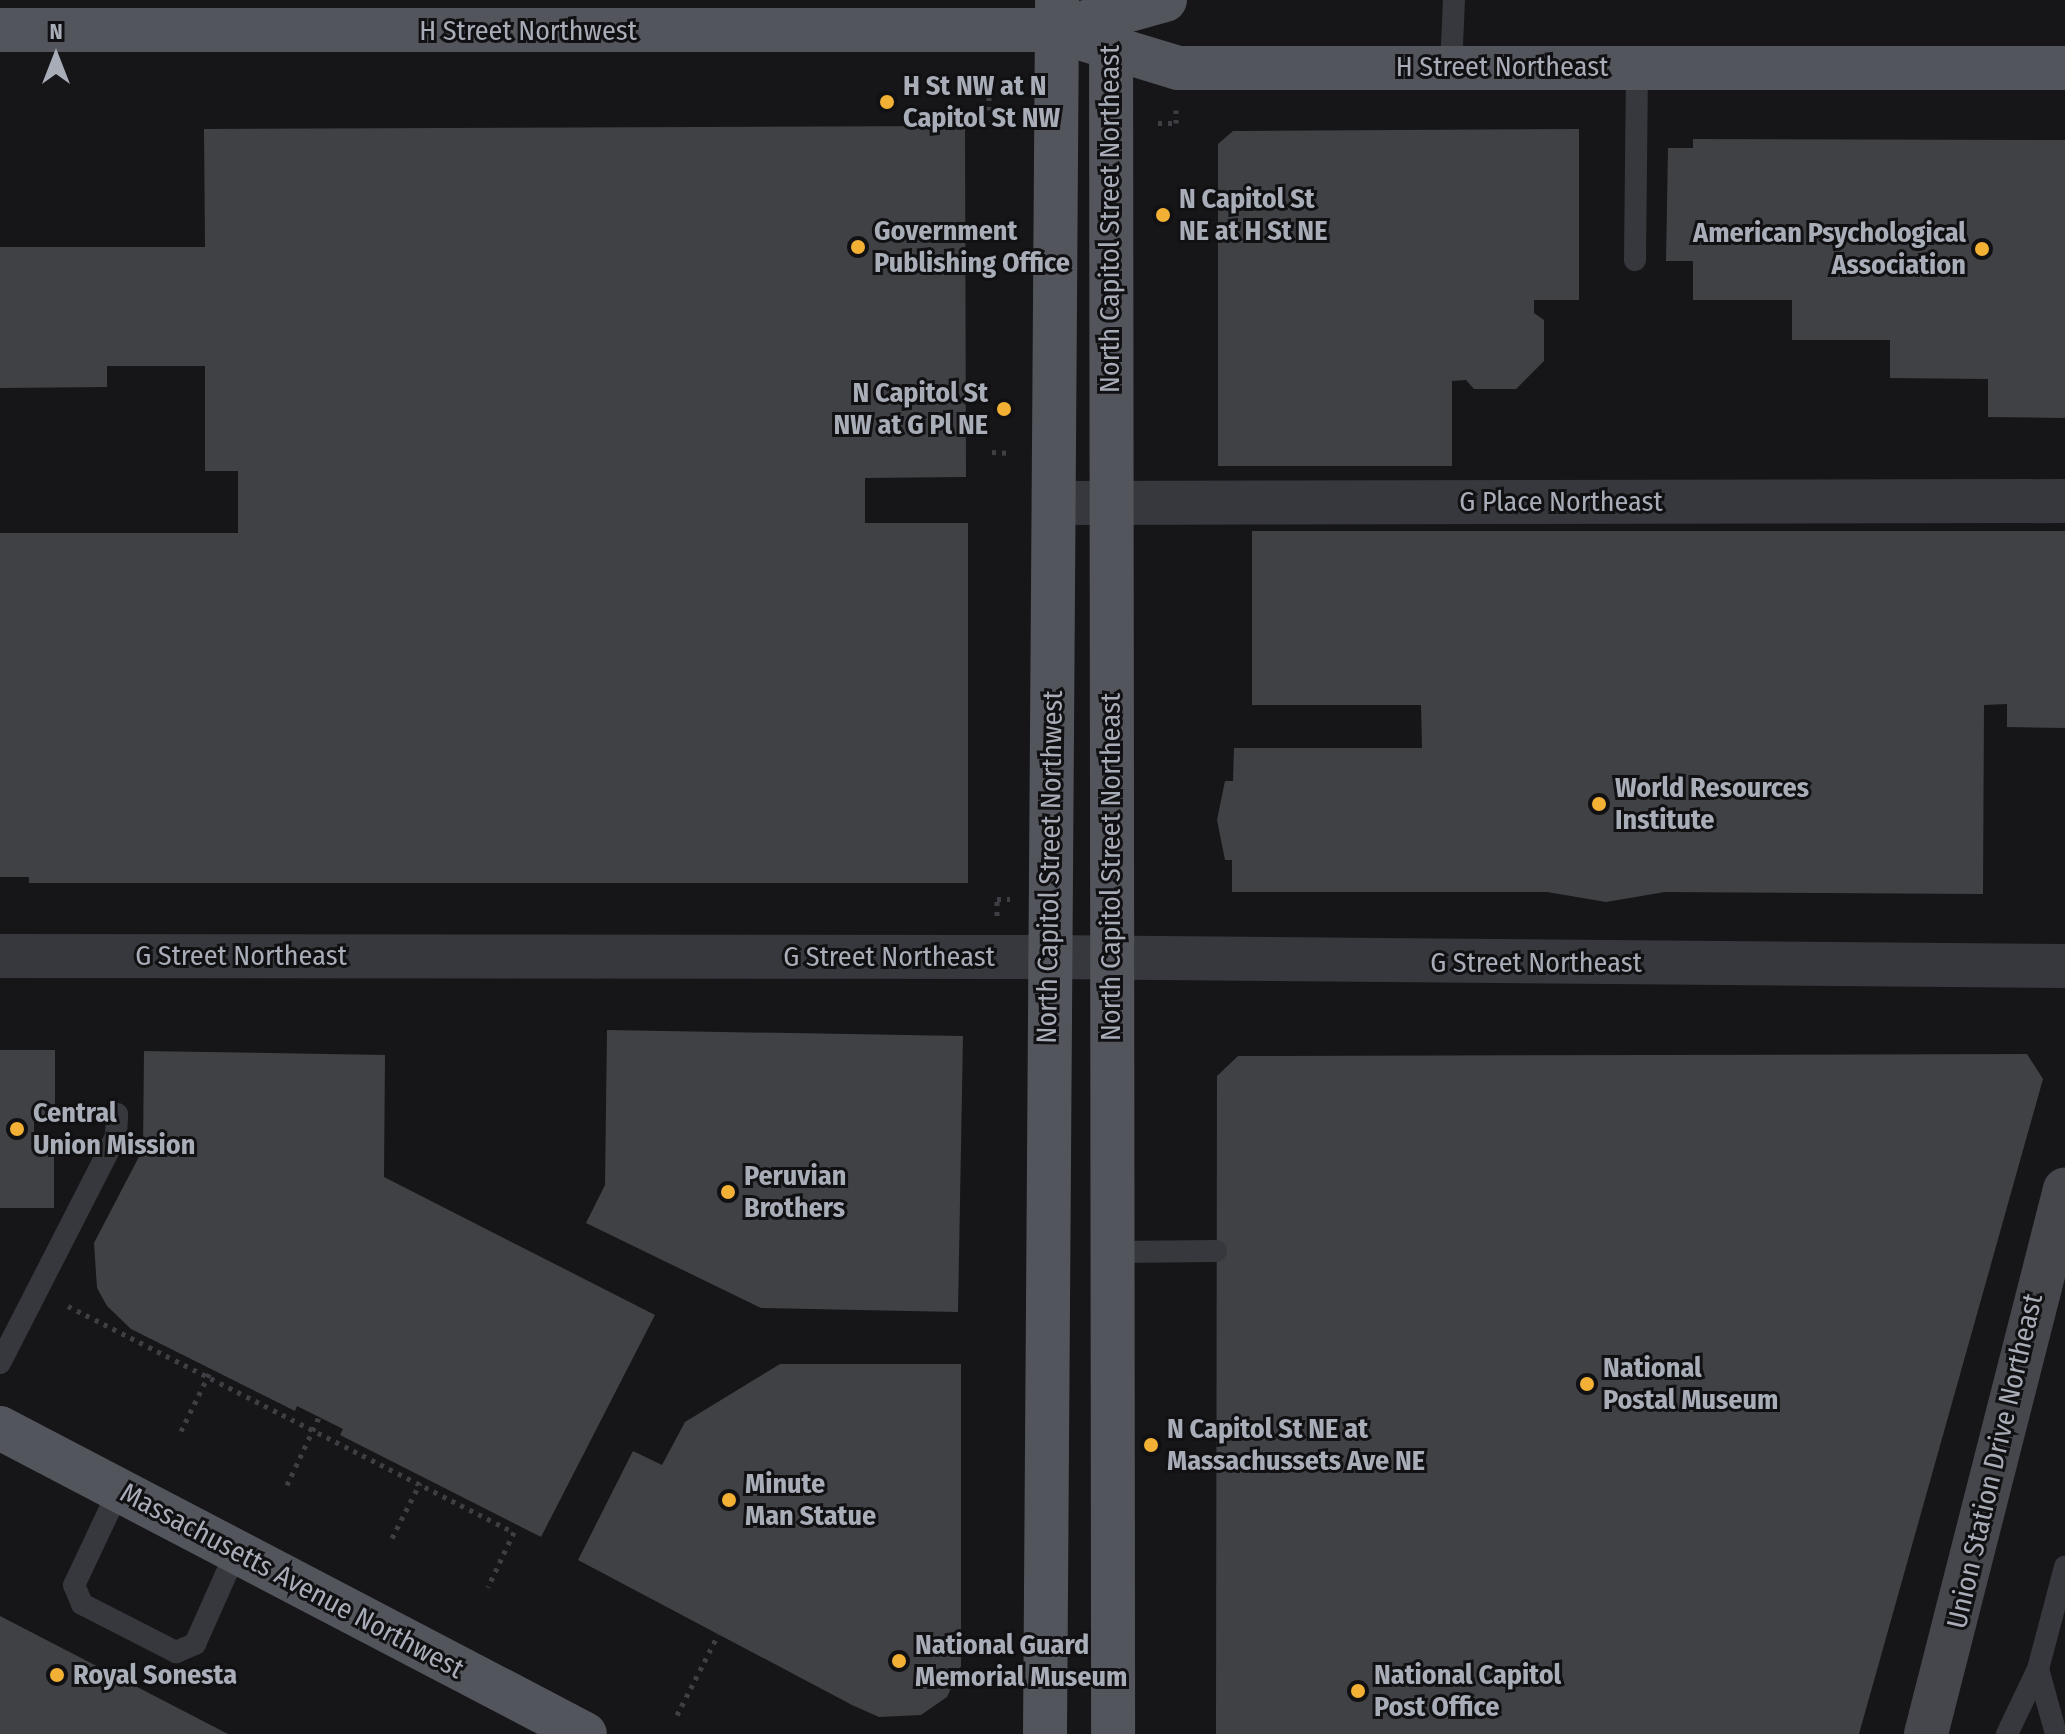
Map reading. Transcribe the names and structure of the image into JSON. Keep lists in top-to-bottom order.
{
  "streets": {
    "main road": [
      "H Street Northwest",
      "H Street Northeast",
      "North Capitol Street Northeast",
      "North Capitol Street Northwest",
      "Massachusetts Avenue Northwest"
    ],
    "street": ["G Place Northeast", "G Street Northeast", "Union Station Drive Northeast"]
  },
  "crossings": [
    ["H Street Northwest", "H Street Northeast"],
    ["H Street Northwest", "North Capitol Street Northwest"],
    ["H Street Northeast", "North Capitol Street Northeast"],
    ["H Street Northeast", "North Capitol Street Northwest"],
    ["North Capitol Street Northeast", "G Place Northeast"],
    ["North Capitol Street Northeast", "G Street Northeast"],
    ["G Place Northeast", "North Capitol Street Northwest"],
    ["North Capitol Street Northwest", "G Street Northeast"]
  ],
  "places": [
    "H St NW at N Capitol St NW",
    "N Capitol St NE at H St NE",
    "Government Publishing Office",
    "American Psychological Association",
    "N Capitol St NW at G Pl NE",
    "World Resources Institute",
    "Central Union Mission",
    "Peruvian Brothers",
    "National Postal Museum",
    "N Capitol St NE at Massachussets Ave NE",
    "Minute Man Statue",
    "National Guard Memorial Museum",
    "Royal Sonesta",
    "National Capitol Post Office"
  ],
  "north": "top"
}
